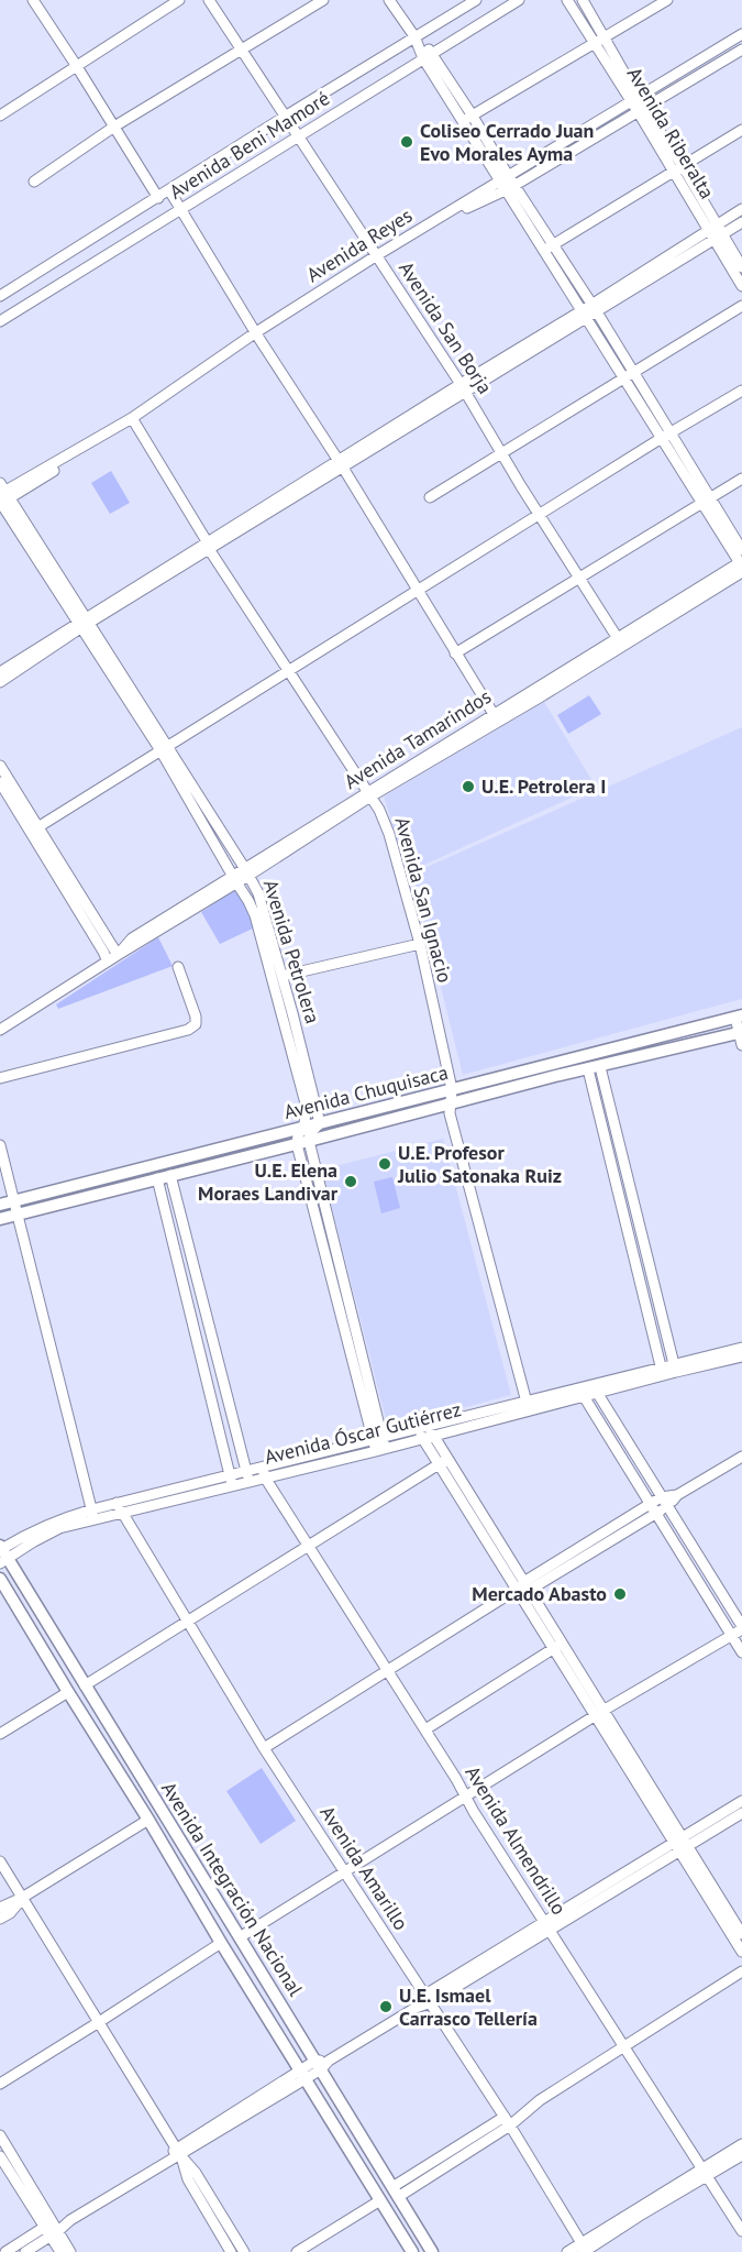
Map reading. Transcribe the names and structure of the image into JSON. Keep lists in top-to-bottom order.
{
  "streets": {
    "main road": ["Avenida Chuquisaca", "Avenida Integración Nacional"],
    "street": [
      "Avenida Riberalta",
      "Avenida Beni Mamoré",
      "Avenida Reyes",
      "Avenida San Borja",
      "Avenida Tamarindos",
      "Avenida San Ignacio",
      "Avenida Petrolera",
      "Avenida Óscar Gutiérrez",
      "Avenida Almendrillo",
      "Avenida Amarillo"
    ]
  },
  "crossings": [
    ["Avenida Riberalta", "Avenida Reyes"],
    ["Avenida Beni Mamoré", "Avenida San Borja"],
    ["Avenida Reyes", "Avenida San Borja"],
    ["Avenida Reyes", "Avenida San Ignacio"],
    ["Avenida Reyes", "Avenida Petrolera"],
    ["Avenida San Borja", "Avenida Tamarindos"],
    ["Avenida Tamarindos", "Avenida San Ignacio"],
    ["Avenida Tamarindos", "Avenida Petrolera"],
    ["Avenida San Ignacio", "Avenida Chuquisaca"],
    ["Avenida San Ignacio", "Avenida Óscar Gutiérrez"],
    ["Avenida Petrolera", "Avenida Chuquisaca"],
    ["Avenida Óscar Gutiérrez", "Avenida Almendrillo"],
    ["Avenida Óscar Gutiérrez", "Avenida Amarillo"],
    ["Avenida Óscar Gutiérrez", "Avenida Integración Nacional"]
  ],
  "places": [
    "Coliseo Cerrado Juan Evo Morales Ayma",
    "U.E. Petrolera I",
    "U.E. Profesor Julio Satonaka Ruiz",
    "U.E. Elena Moraes Landivar",
    "Mercado Abasto",
    "U.E. Ismael Carrasco Tellería"
  ]
}
